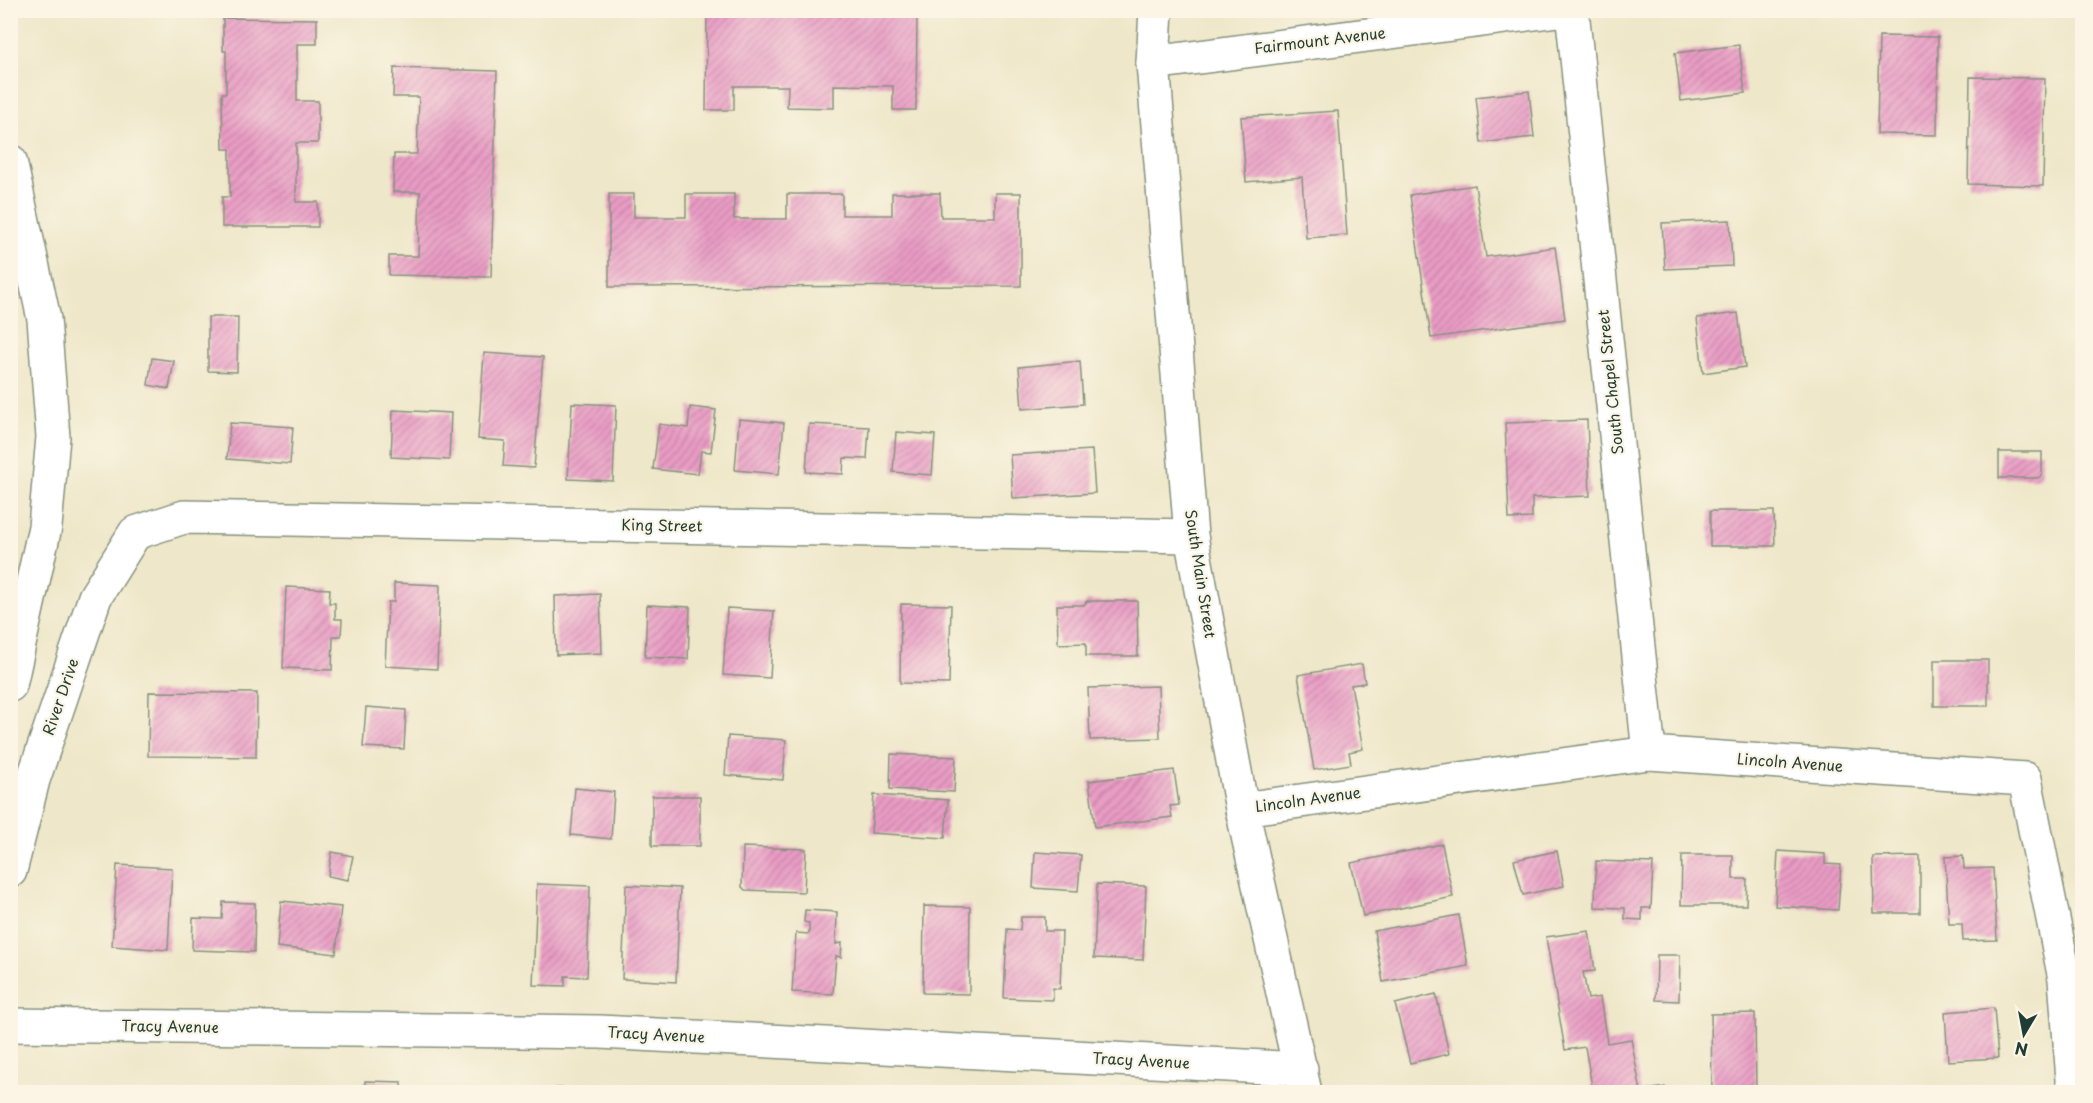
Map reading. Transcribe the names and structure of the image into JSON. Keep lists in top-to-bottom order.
{
  "streets": {
    "street": [
      "Fairmount Avenue",
      "South Chapel Street",
      "King Street",
      "South Main Street",
      "River Drive",
      "Lincoln Avenue",
      "Tracy Avenue"
    ]
  },
  "crossings": [
    ["Fairmount Avenue", "South Main Street"],
    ["South Chapel Street", "Lincoln Avenue"],
    ["King Street", "South Main Street"],
    ["King Street", "River Drive"],
    ["South Main Street", "Lincoln Avenue"],
    ["South Main Street", "Tracy Avenue"]
  ],
  "north": "bottom"
}
